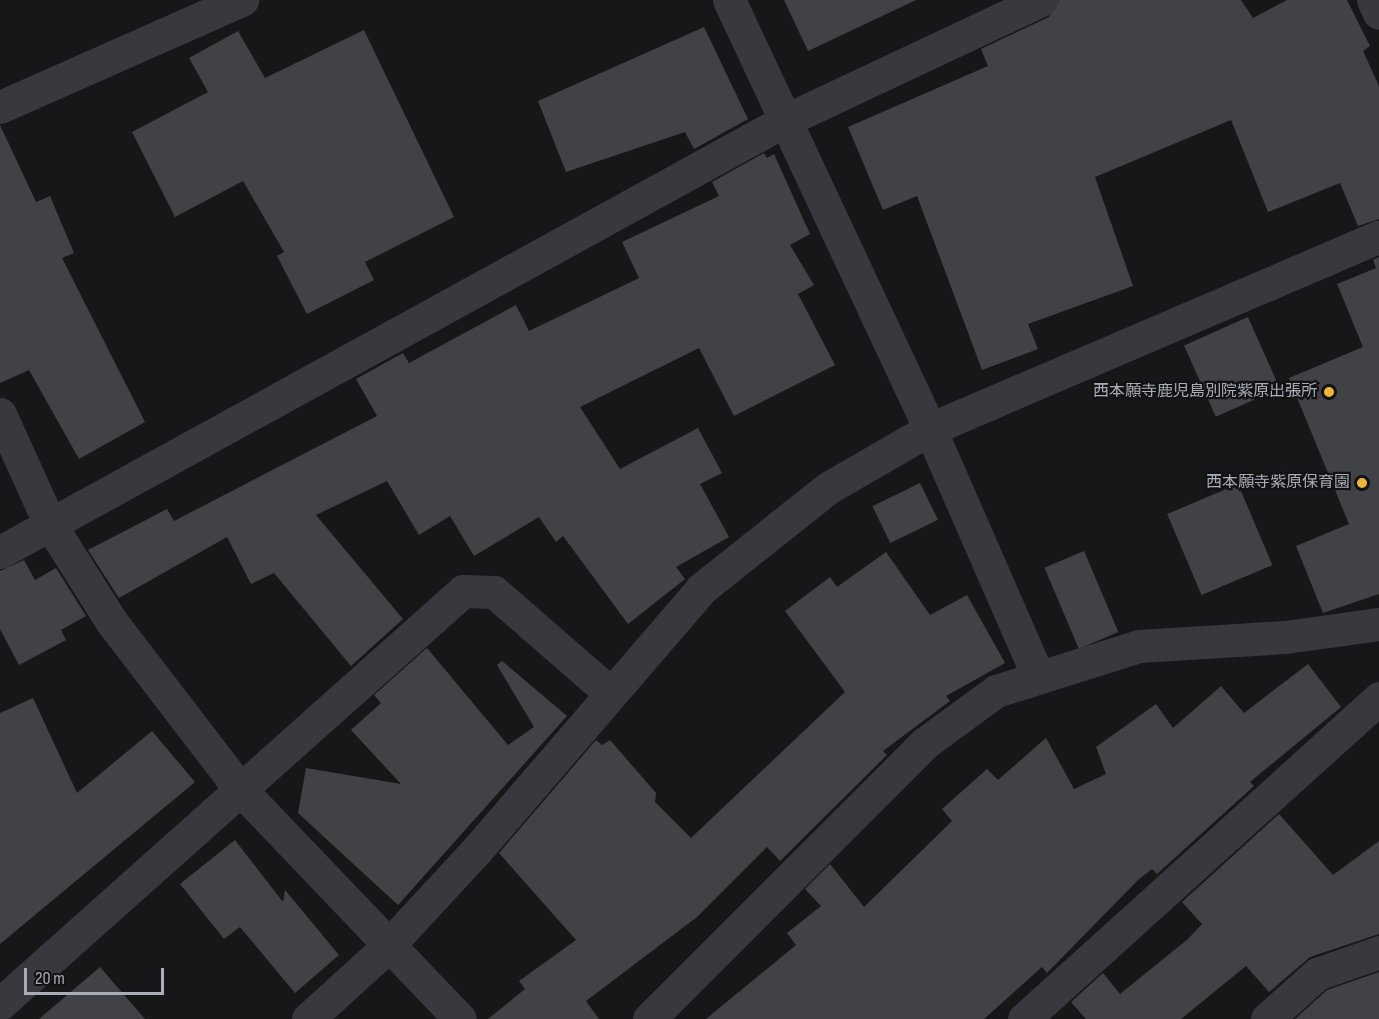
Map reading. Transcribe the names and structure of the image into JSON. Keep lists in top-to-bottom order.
{
  "places": ["西本願寺鹿児島別院紫原出張所", "西本願寺紫原保育園"],
  "scale_bar": "20 m"
}
